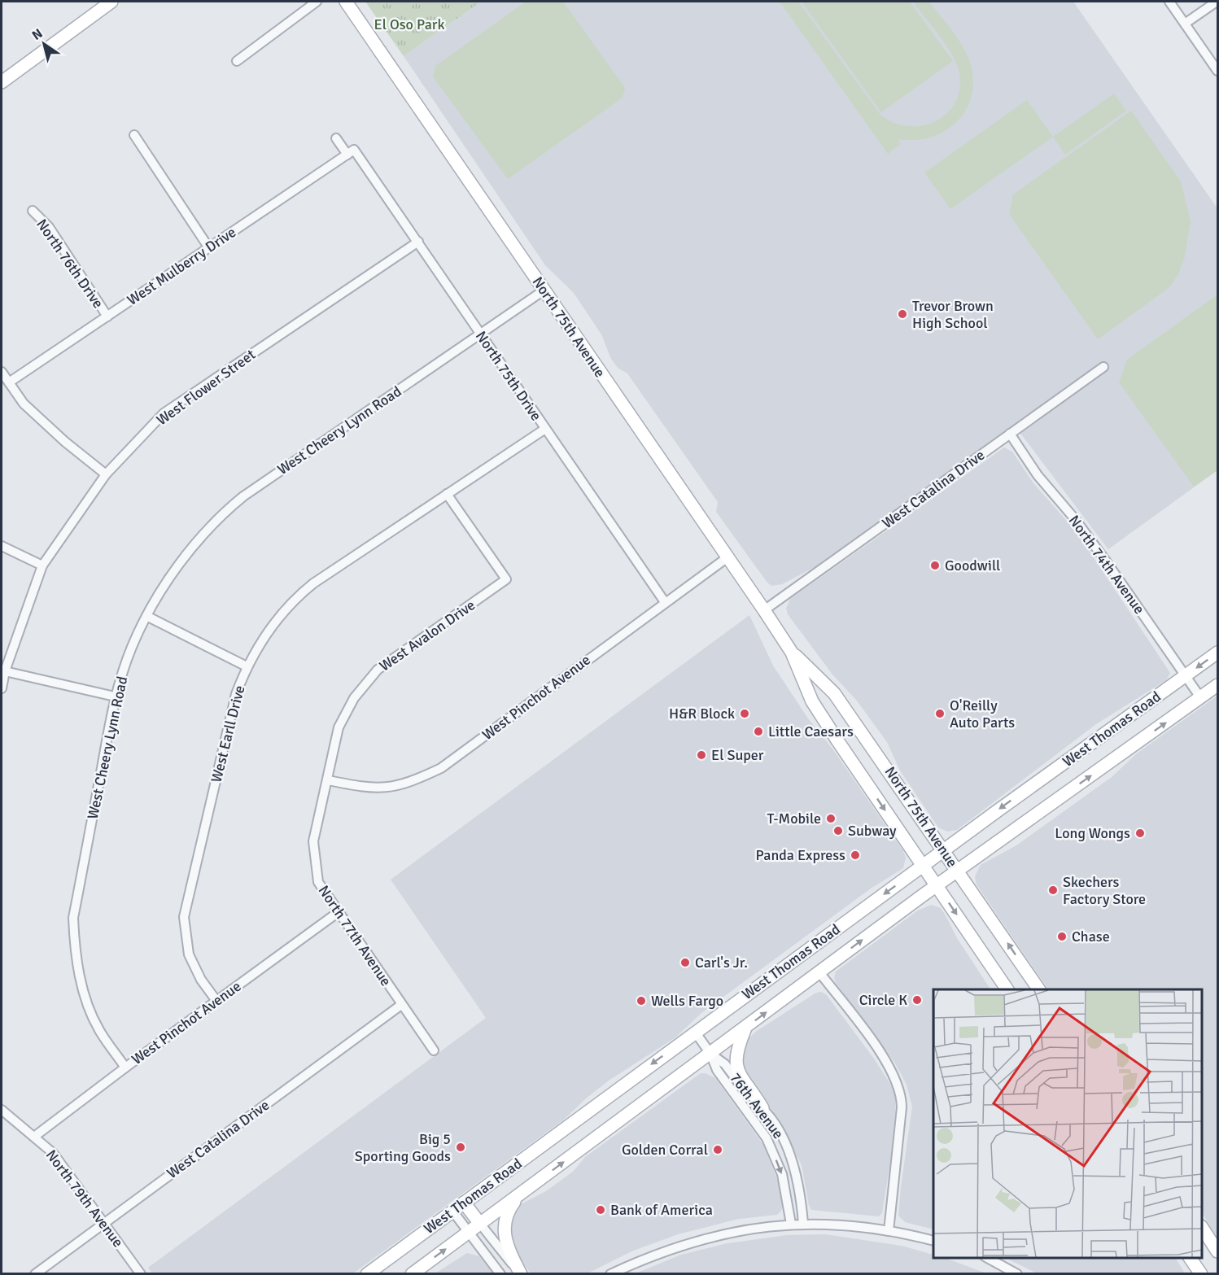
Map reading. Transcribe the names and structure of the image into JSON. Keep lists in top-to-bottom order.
{
  "streets": {
    "main road": ["North 75th Avenue", "West Thomas Road"],
    "street": [
      "North 76th Drive",
      "West Mulberry Drive",
      "North 75th Drive",
      "West Flower Street",
      "West Cheery Lynn Road",
      "West Catalina Drive",
      "North 74th Avenue",
      "West Avalon Drive",
      "West Pinchot Avenue",
      "West Earll Drive",
      "North 77th Avenue",
      "76th Avenue",
      "North 79th Avenue"
    ]
  },
  "crossings": [
    ["North 76th Drive", "West Mulberry Drive"],
    ["West Mulberry Drive", "North 75th Drive"],
    ["North 75th Avenue", "West Cheery Lynn Road"],
    ["North 75th Avenue", "West Catalina Drive"],
    ["North 75th Avenue", "West Pinchot Avenue"],
    ["North 75th Avenue", "West Thomas Road"],
    ["North 75th Drive", "West Flower Street"],
    ["North 75th Drive", "West Cheery Lynn Road"],
    ["North 75th Drive", "West Pinchot Avenue"],
    ["North 75th Drive", "West Earll Drive"],
    ["West Cheery Lynn Road", "West Pinchot Avenue"],
    ["West Catalina Drive", "North 74th Avenue"],
    ["West Catalina Drive", "North 77th Avenue"],
    ["West Catalina Drive", "North 79th Avenue"],
    ["North 74th Avenue", "West Thomas Road"],
    ["West Avalon Drive", "West Pinchot Avenue"],
    ["West Avalon Drive", "West Earll Drive"],
    ["West Avalon Drive", "North 77th Avenue"],
    ["West Pinchot Avenue", "West Earll Drive"],
    ["West Pinchot Avenue", "North 77th Avenue"],
    ["West Pinchot Avenue", "North 79th Avenue"],
    ["West Thomas Road", "76th Avenue"]
  ],
  "parks": ["El Oso Park"],
  "places": [
    "Trevor Brown High School",
    "Goodwill",
    "H&R Block",
    "O'Reilly Auto Parts",
    "Little Caesars",
    "El Super",
    "T-Mobile",
    "Subway",
    "Long Wongs",
    "Panda Express",
    "Skechers Factory Store",
    "Chase",
    "Carl's Jr.",
    "Circle K",
    "Wells Fargo",
    "Big 5 Sporting Goods",
    "Golden Corral",
    "Bank of America"
  ],
  "north": "top left"
}
